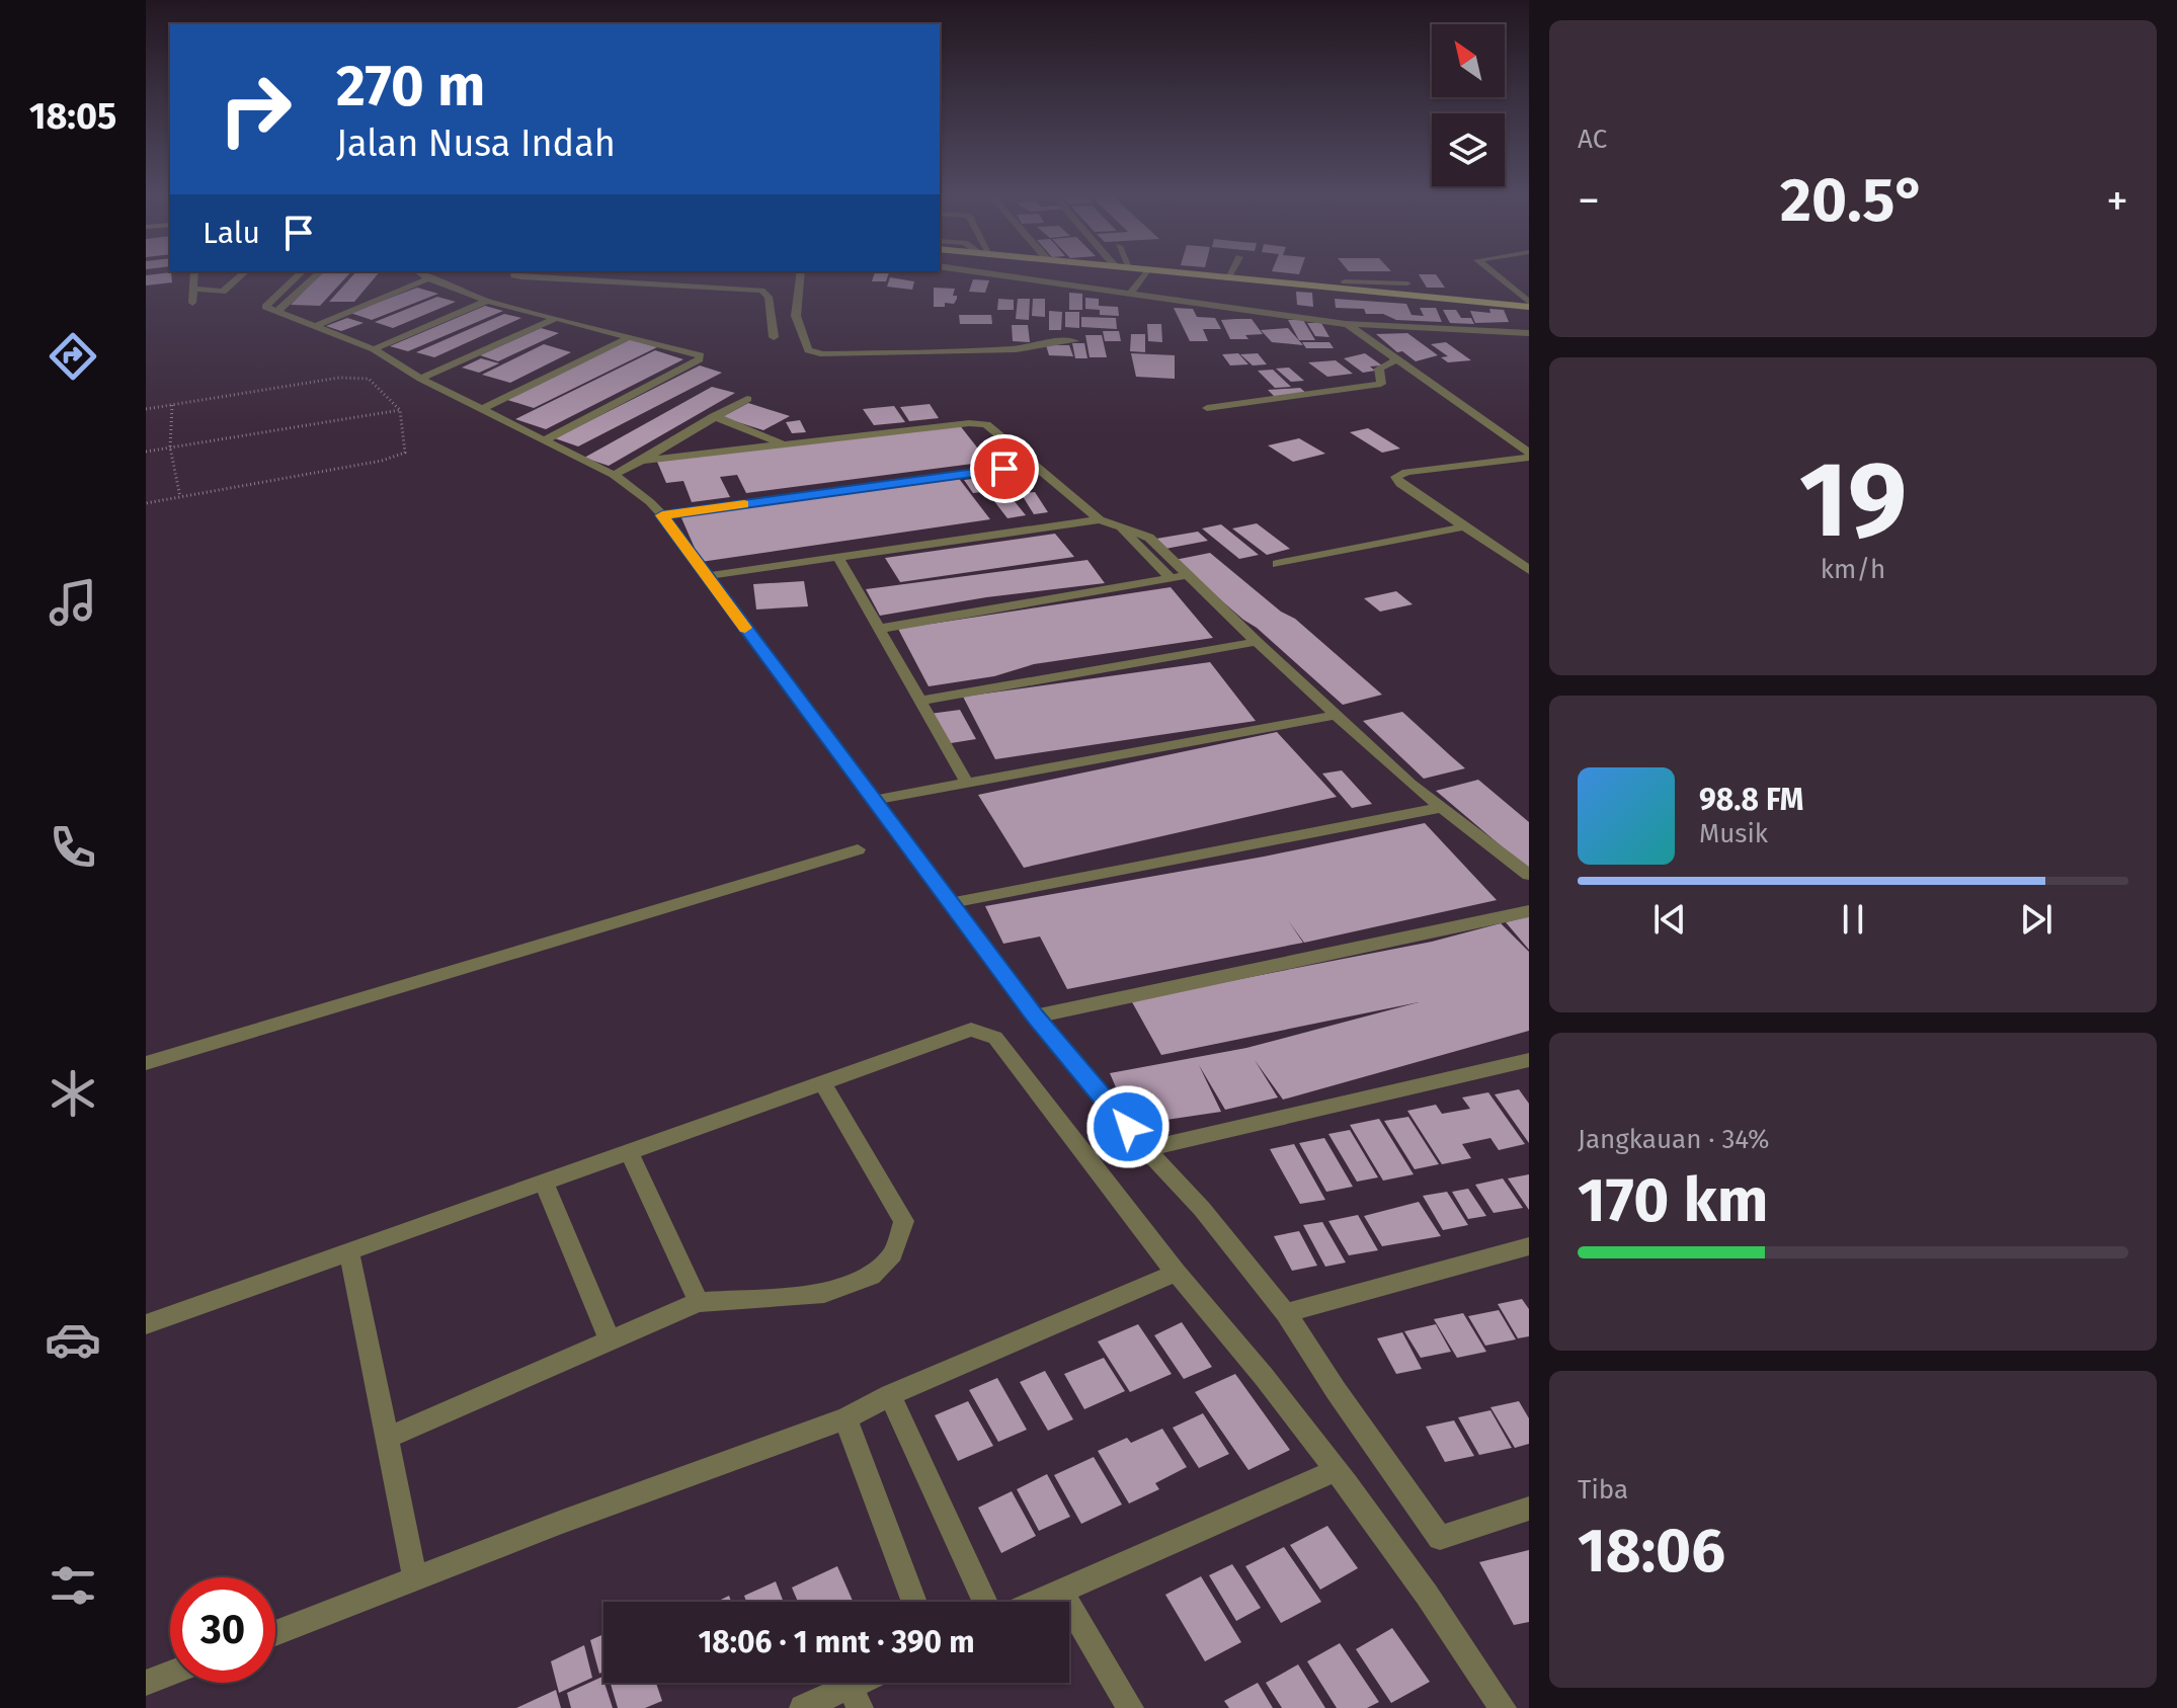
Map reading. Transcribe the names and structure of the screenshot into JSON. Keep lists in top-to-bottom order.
{
  "north": "top left",
  "page": {
    "tabs": "18:05",
    "tile": [
      "AC",
      ["19", "km/h"],
      ["Jangkauan · 34%", "170 km"],
      ["Tiba", "18:06"]
    ],
    "turn": ["270 m", "Jalan Nusa Indah"],
    "heat": ["−", "20.5°", "+"],
    "then": "Lalu",
    "song": ["98.8 FM", "Musik"],
    "limit": "30",
    "trip": "18:06 · 1 mnt · 390 m"
  }
}
